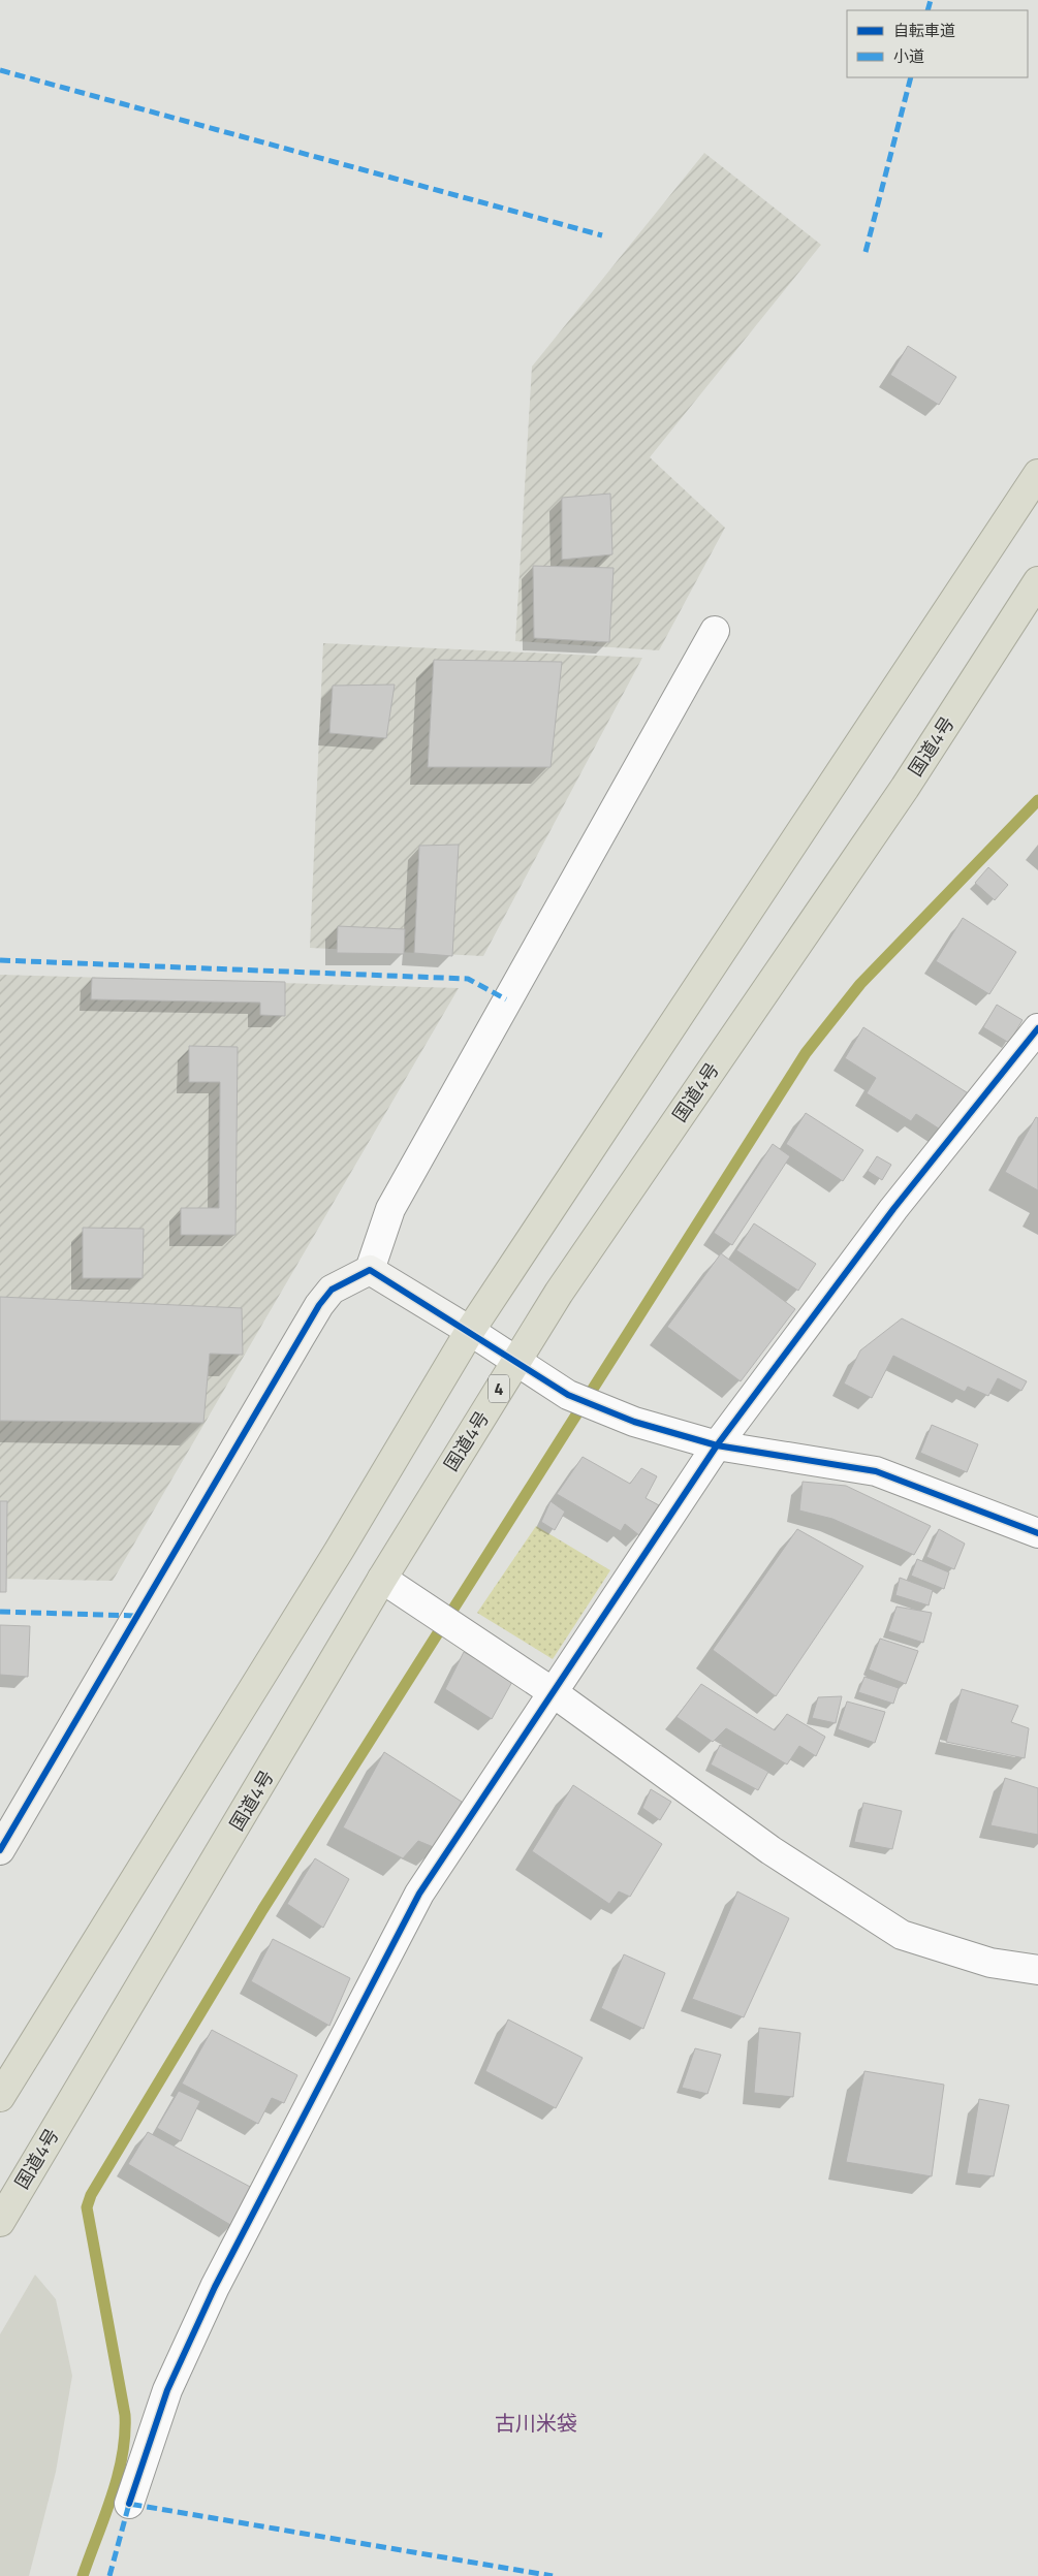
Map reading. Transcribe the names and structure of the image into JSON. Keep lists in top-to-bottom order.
{
  "streets": {
    "highway": ["国道4号", "4"]
  },
  "districts": ["古川米袋"],
  "legend": ["自転車道", "小道"]
}
